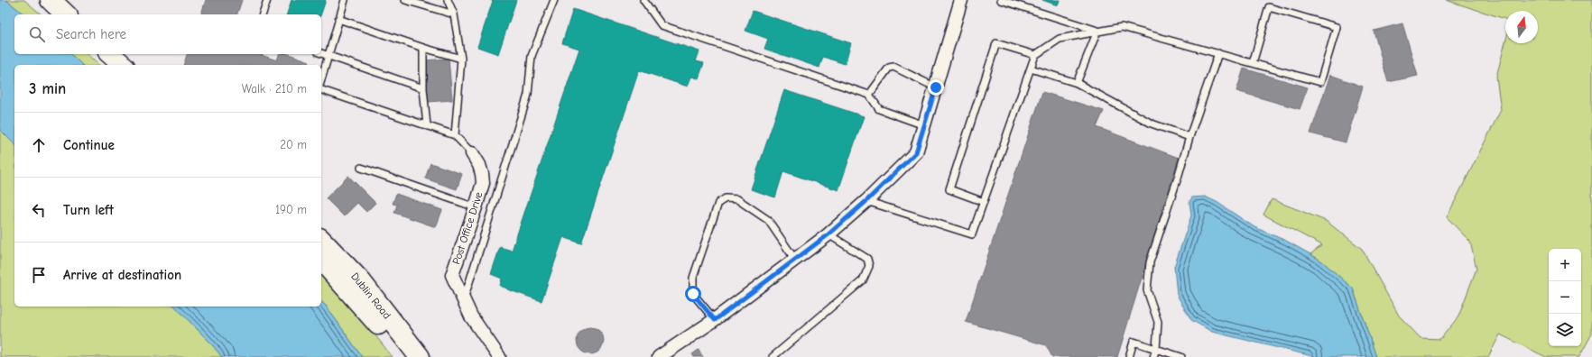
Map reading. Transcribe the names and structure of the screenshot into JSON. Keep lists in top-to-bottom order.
{
  "streets": {
    "main road": ["Dublin Road"],
    "street": ["Post Office Drive"]
  },
  "north": "top",
  "page": {
    "search": "Search here",
    "heading": ["3 min", "Walk · 210 m"],
    "list": [
      ["Continue", "20 m"],
      ["Turn left", "190 m"],
      "Arrive at destination"
    ],
    "map_buttons": ["+", "−"]
  }
}
